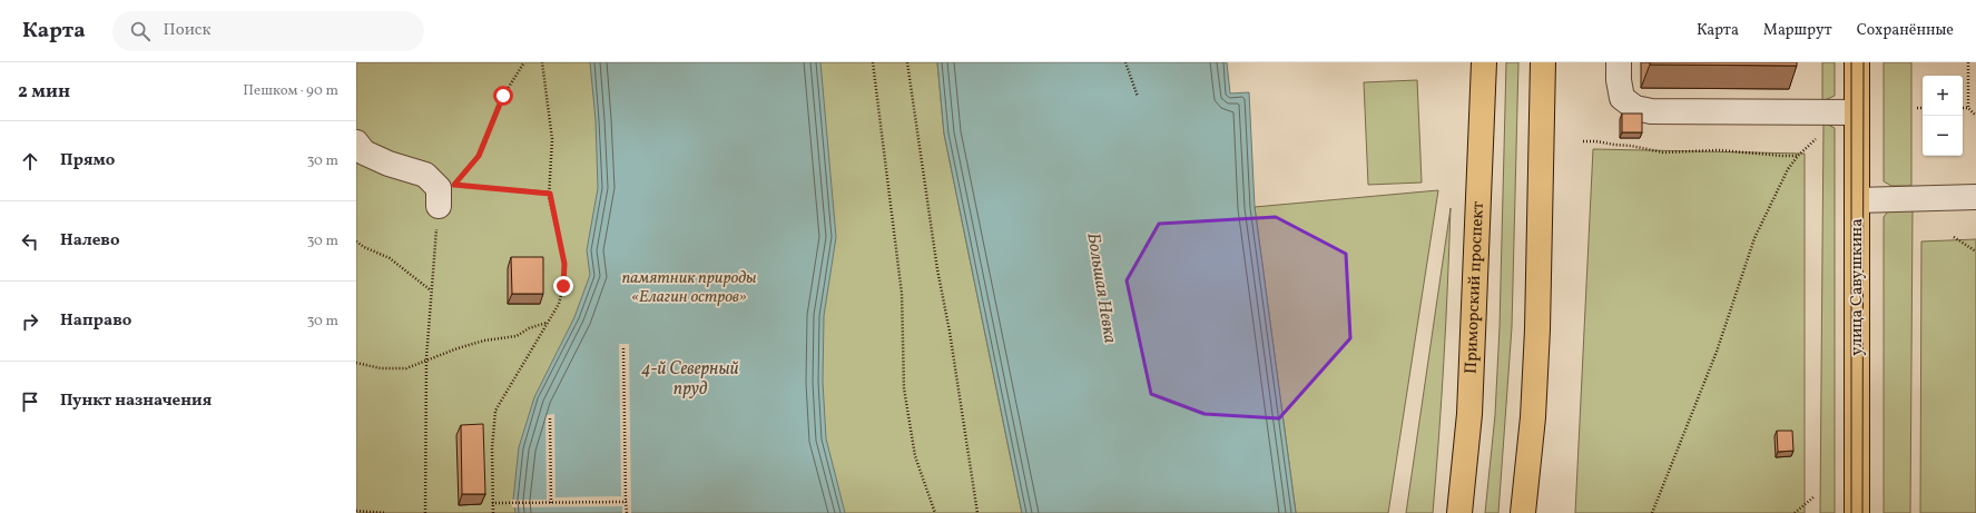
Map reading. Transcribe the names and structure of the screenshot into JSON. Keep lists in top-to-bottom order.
{
  "streets": {
    "main road": ["улица Савушкина", "Приморский проспект"]
  },
  "water": ["Большая Невка", "4-й Северный пруд"],
  "parks": ["памятник природы «Елагин остров»"],
  "page": {
    "header": "Карта",
    "search": "Поиск",
    "nav": ["Карта", "Маршрут", "Сохранённые"],
    "heading": ["2 мин", "Пешком · 90 m"],
    "map_buttons": ["+", "−"],
    "list": [
      ["Прямо", "30 m"],
      ["Налево", "30 m"],
      ["Направо", "30 m"],
      "Пункт назначения"
    ]
  }
}
